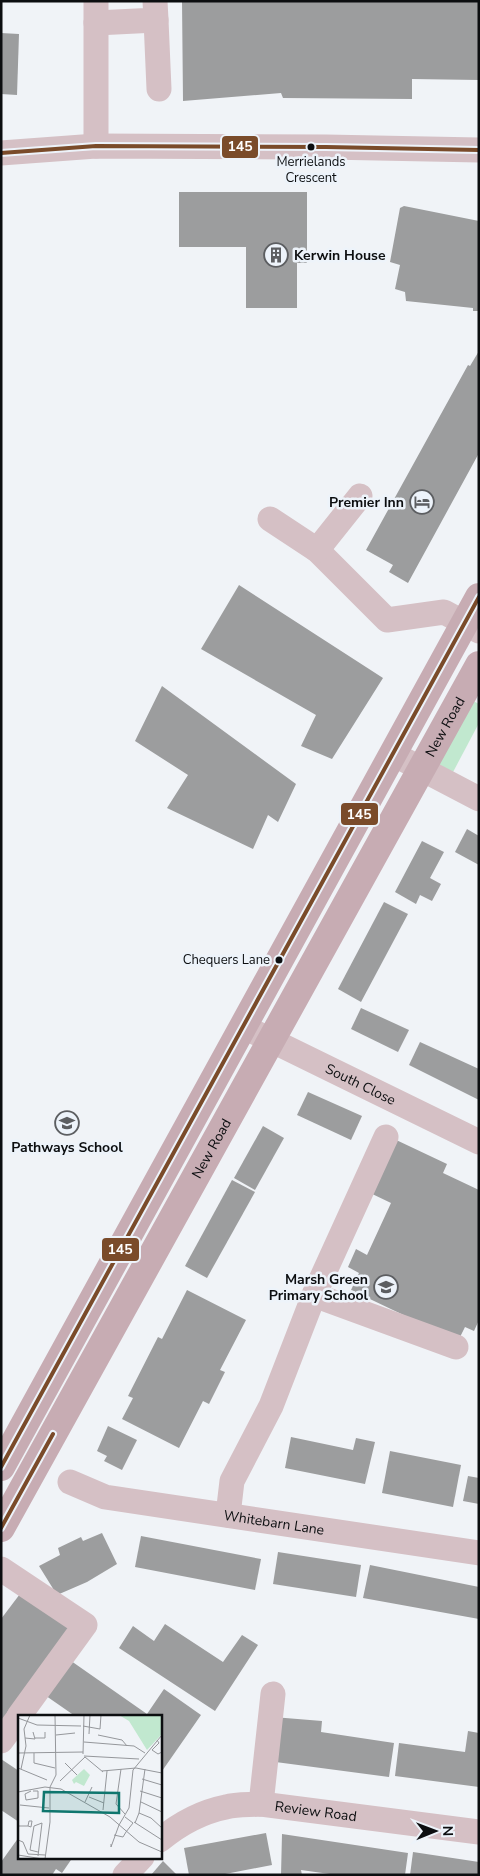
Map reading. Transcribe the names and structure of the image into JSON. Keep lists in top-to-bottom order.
{
  "streets": {
    "main road": ["New Road"],
    "street": ["South Close", "Whitebarn Lane", "Review Road"]
  },
  "crossings": [
    ["New Road", "South Close"]
  ],
  "places": {
    "other": ["Merrielands Crescent", "Chequers Lane"],
    "building": ["Kerwin House"],
    "hotel": ["Premier Inn"],
    "school or university": ["Pathways School", "Marsh Green Primary School"]
  },
  "lines": ["transit line 145"],
  "north": "right"
}
